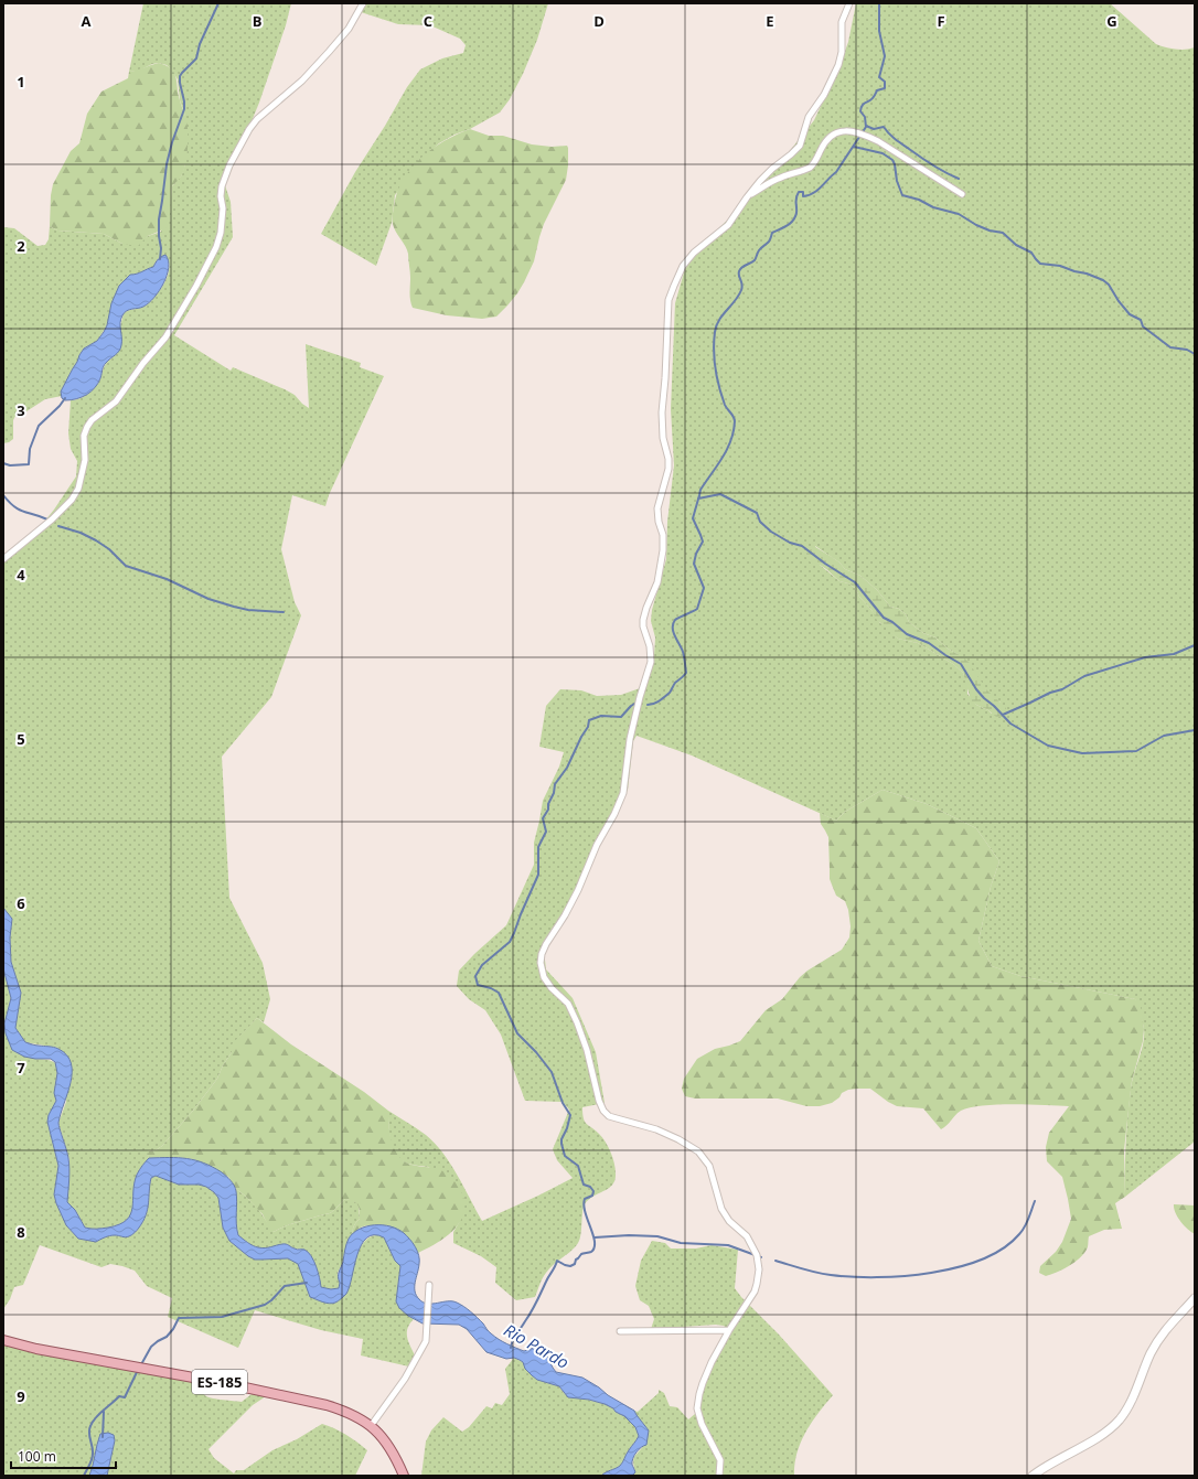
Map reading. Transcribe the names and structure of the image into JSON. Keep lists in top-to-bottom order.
{
  "streets": {
    "main road": ["ES-185"]
  },
  "water": ["Rio Pardo"],
  "scale_bar": "100 m",
  "grid": {
    "columns": [
      "A",
      "B",
      "C",
      "D",
      "E",
      "F",
      "G"
    ],
    "rows": [
      "1",
      "2",
      "3",
      "4",
      "5",
      "6",
      "7",
      "8",
      "9"
    ]
  }
}
